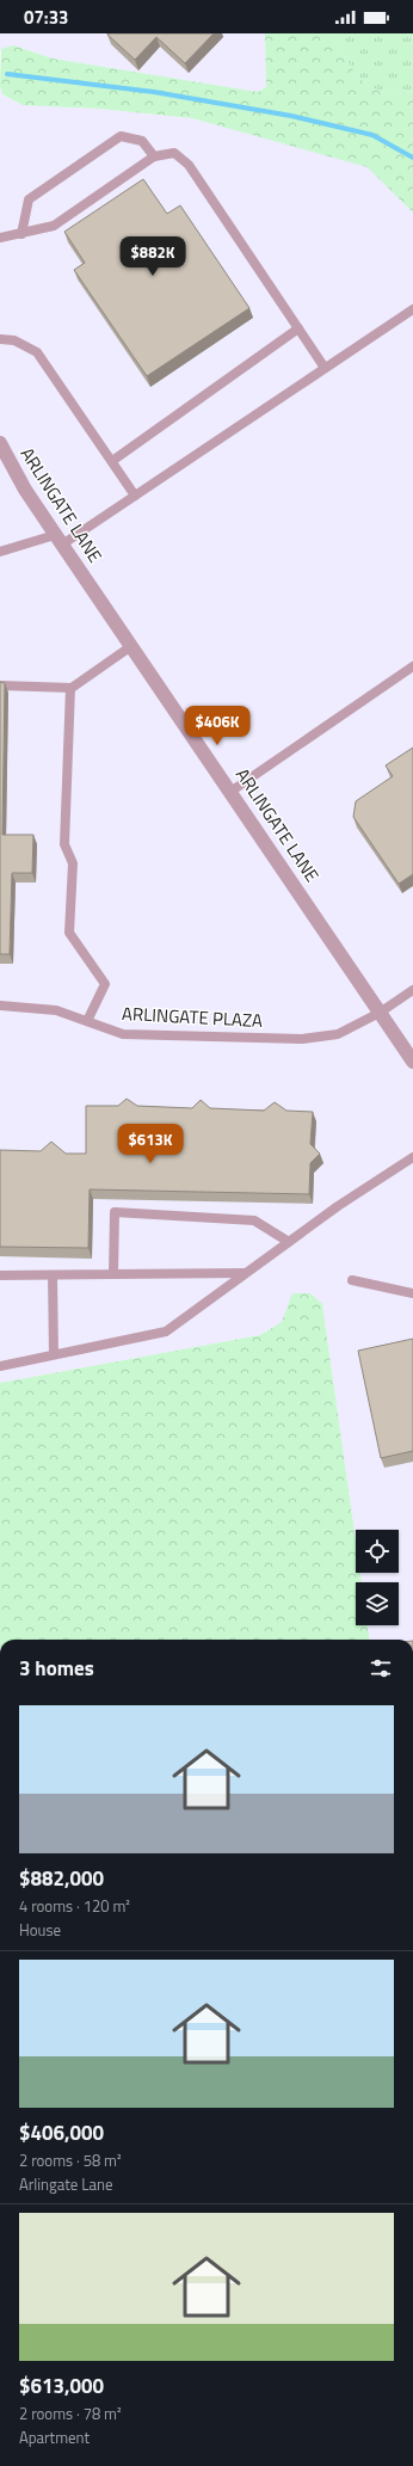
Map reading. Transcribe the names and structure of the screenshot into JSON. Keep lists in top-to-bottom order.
{
  "streets": {
    "street": ["ARLINGATE LANE"],
    "lane": ["ARLINGATE PLAZA"]
  },
  "crossings": [
    ["ARLINGATE LANE", "ARLINGATE PLAZA"]
  ],
  "page": {
    "status": "07:33",
    "price": ["$882K", "$406K", "$613K"],
    "heading": "3 homes",
    "list": [
      {
        "name": "$882,000",
        "note": "4 rooms · 120 m² · House"
      },
      {
        "name": "$406,000",
        "note": "2 rooms · 58 m² · Arlingate Lane"
      },
      {
        "name": "$613,000",
        "note": "2 rooms · 78 m² · Apartment"
      }
    ]
  }
}
